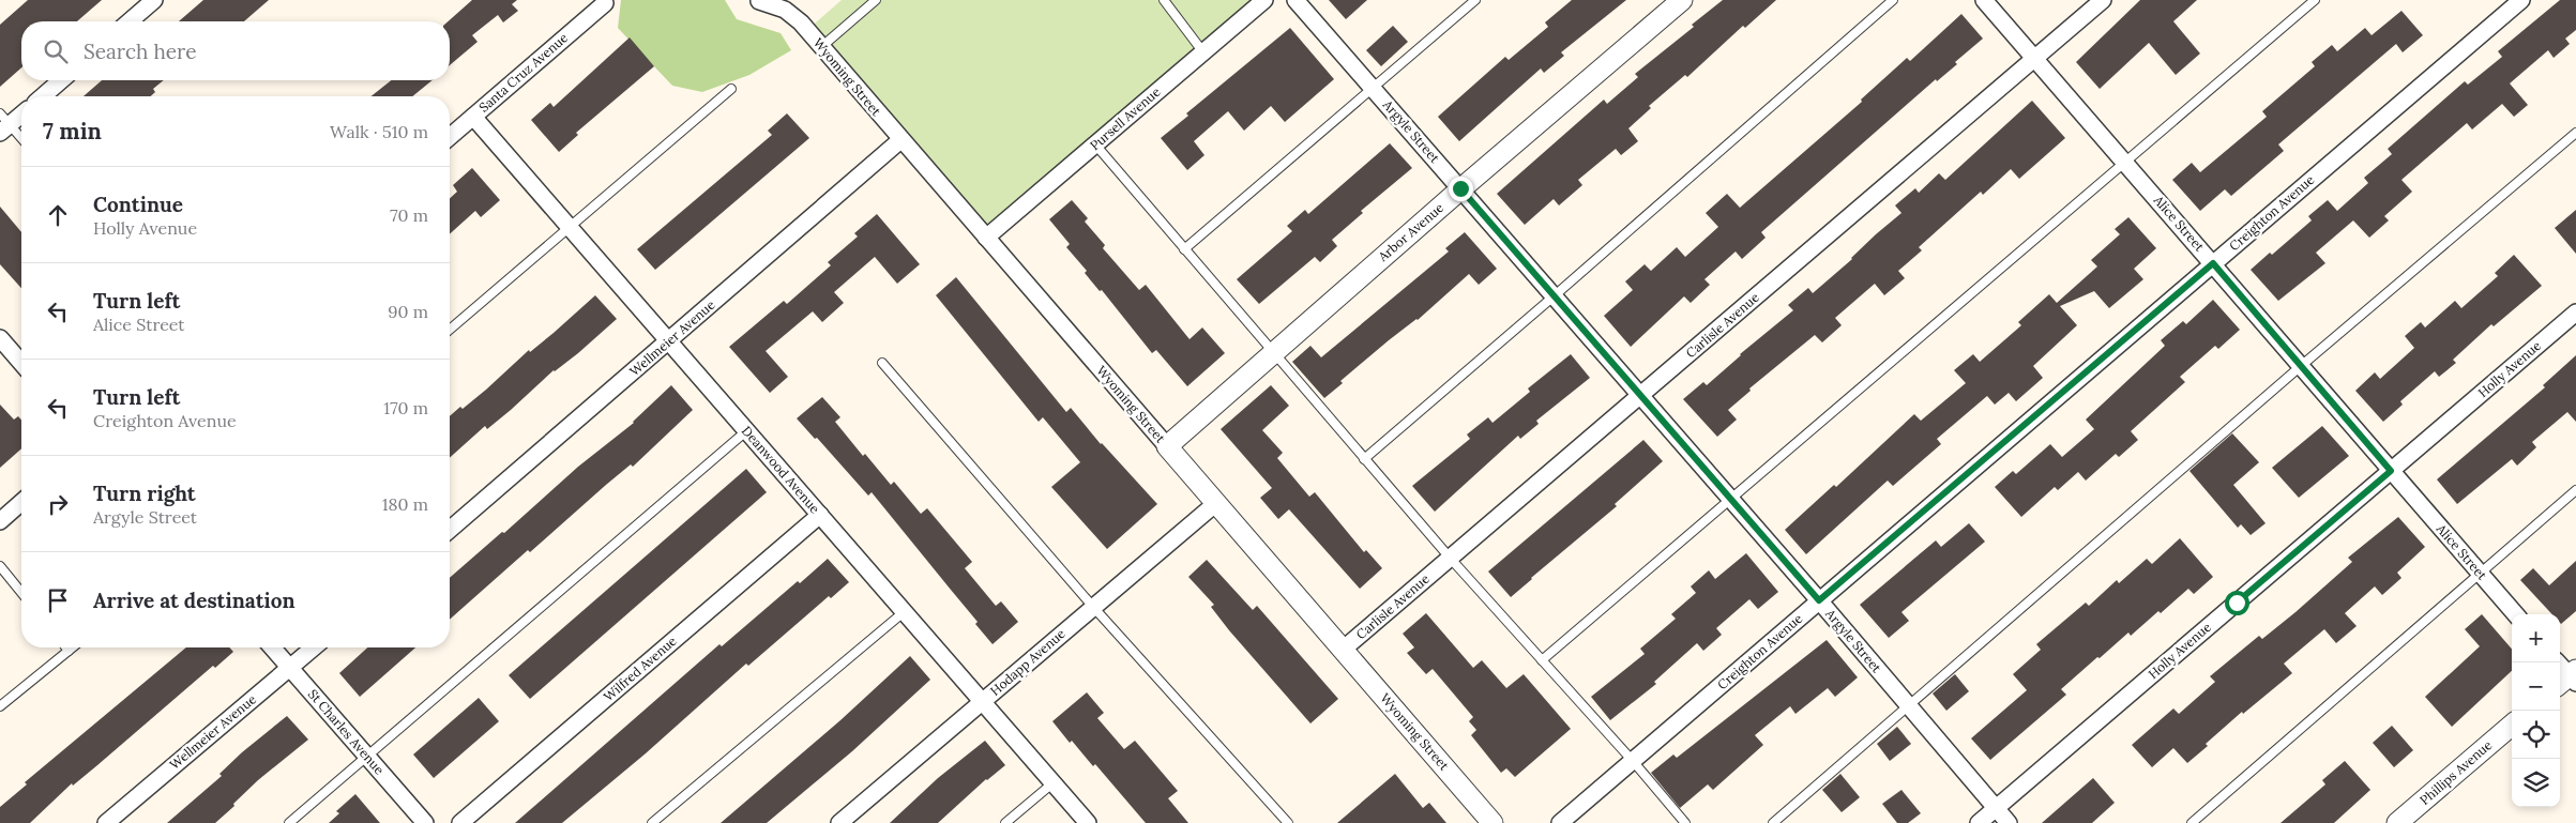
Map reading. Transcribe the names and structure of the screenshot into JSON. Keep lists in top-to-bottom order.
{
  "streets": {
    "street": [
      "Santa Cruz Avenue",
      "Wyoming Street",
      "Pursell Avenue",
      "Argyle Street",
      "Creighton Avenue",
      "Alice Street",
      "Arbor Avenue",
      "Carlisle Avenue",
      "Wellmeier Avenue",
      "Holly Avenue",
      "Deanwood Avenue",
      "Hodapp Avenue",
      "Wilfred Avenue",
      "St Charles Avenue",
      "Phillips Avenue"
    ]
  },
  "crossings": [
    ["Santa Cruz Avenue", "Deanwood Avenue"],
    ["Wyoming Street", "Pursell Avenue"],
    ["Wyoming Street", "Arbor Avenue"],
    ["Wyoming Street", "Carlisle Avenue"],
    ["Wyoming Street", "Wellmeier Avenue"],
    ["Wyoming Street", "Hodapp Avenue"],
    ["Argyle Street", "Creighton Avenue"],
    ["Argyle Street", "Arbor Avenue"],
    ["Argyle Street", "Carlisle Avenue"],
    ["Argyle Street", "Holly Avenue"],
    ["Creighton Avenue", "Alice Street"],
    ["Alice Street", "Carlisle Avenue"],
    ["Alice Street", "Holly Avenue"],
    ["Wellmeier Avenue", "Deanwood Avenue"],
    ["Wellmeier Avenue", "St Charles Avenue"],
    ["Deanwood Avenue", "Hodapp Avenue"],
    ["Deanwood Avenue", "Wilfred Avenue"]
  ],
  "page": {
    "search": "Search here",
    "heading": ["7 min", "Walk · 510 m"],
    "list": [
      ["Continue", "Holly Avenue", "70 m"],
      ["Turn left", "Alice Street", "90 m"],
      ["Turn left", "Creighton Avenue", "170 m"],
      ["Turn right", "Argyle Street", "180 m"],
      "Arrive at destination"
    ],
    "map_buttons": ["+", "−"]
  }
}
